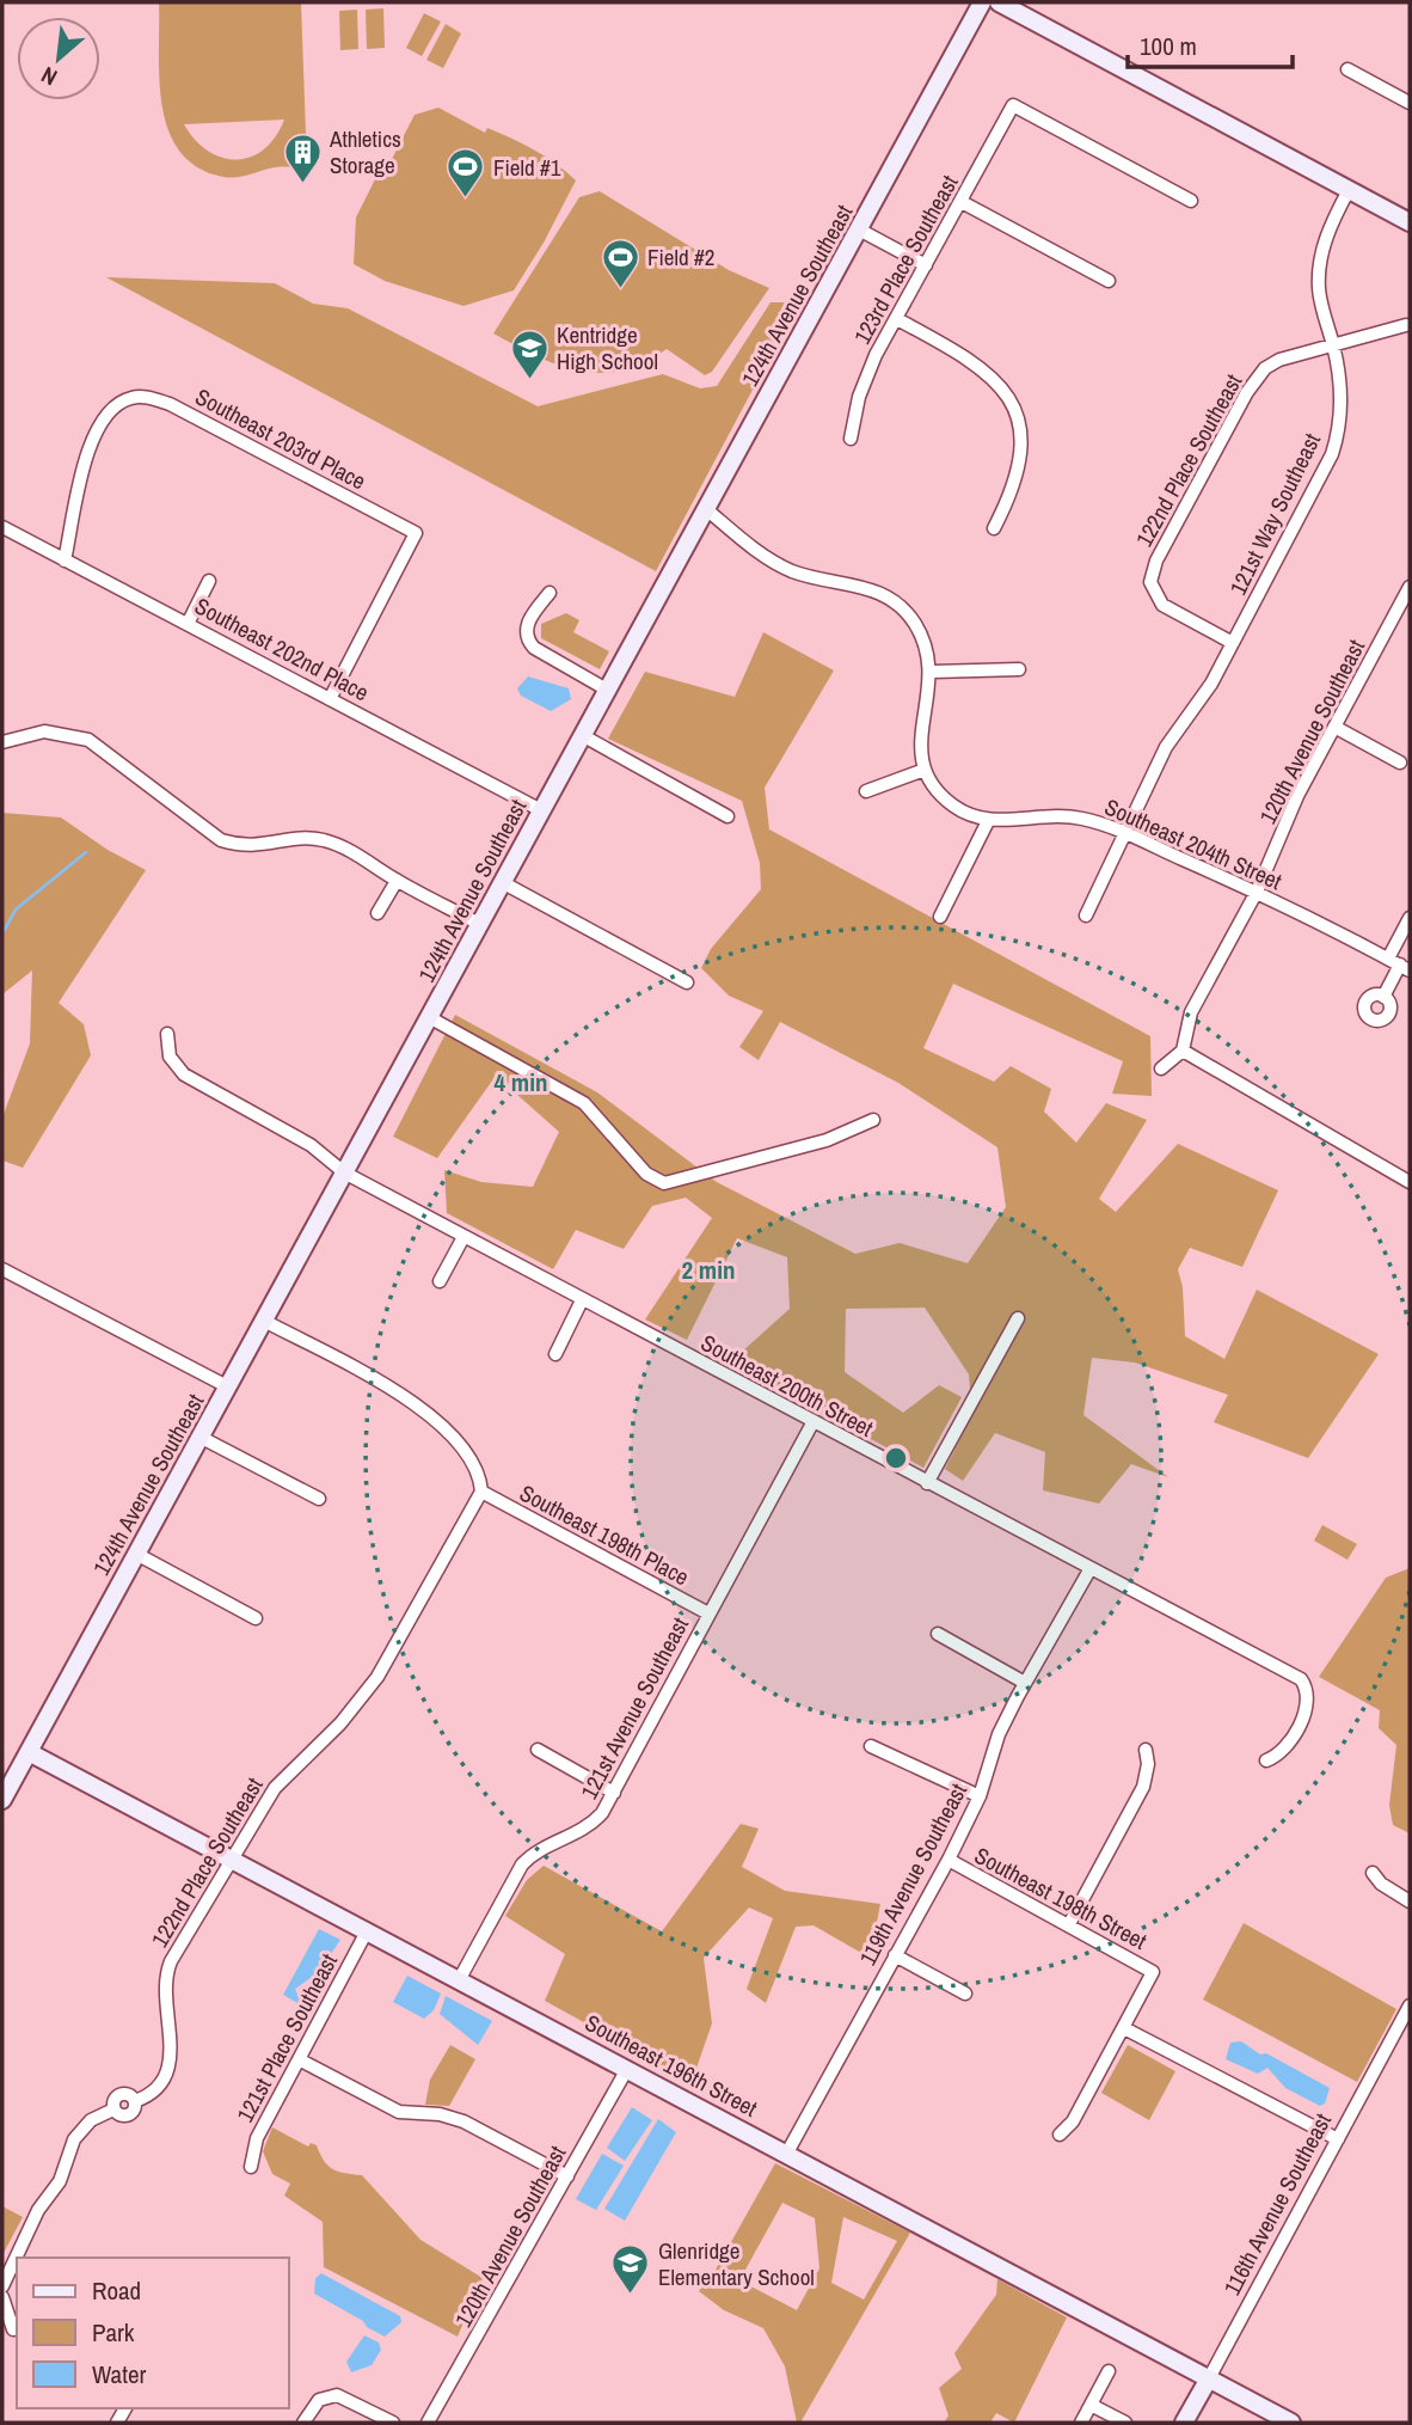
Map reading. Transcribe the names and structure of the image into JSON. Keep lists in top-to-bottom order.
{
  "streets": {
    "street": [
      "123rd Place Southeast",
      "124th Avenue Southeast",
      "Southeast 203rd Place",
      "122nd Place Southeast",
      "121st Way Southeast",
      "Southeast 202nd Place",
      "120th Avenue Southeast",
      "Southeast 204th Street",
      "Southeast 200th Street",
      "Southeast 198th Place",
      "121st Avenue Southeast",
      "119th Avenue Southeast",
      "Southeast 198th Street",
      "121st Place Southeast",
      "Southeast 196th Street",
      "116th Avenue Southeast"
    ]
  },
  "crossings": [
    ["124th Avenue Southeast", "Southeast 202nd Place"],
    ["124th Avenue Southeast", "Southeast 200th Street"],
    ["124th Avenue Southeast", "Southeast 196th Street"],
    ["Southeast 203rd Place", "Southeast 202nd Place"],
    ["122nd Place Southeast", "121st Way Southeast"],
    ["122nd Place Southeast", "Southeast 198th Place"],
    ["122nd Place Southeast", "Southeast 196th Street"],
    ["121st Way Southeast", "Southeast 204th Street"],
    ["120th Avenue Southeast", "Southeast 204th Street"],
    ["120th Avenue Southeast", "Southeast 196th Street"],
    ["Southeast 200th Street", "121st Avenue Southeast"],
    ["Southeast 200th Street", "119th Avenue Southeast"],
    ["Southeast 198th Place", "121st Avenue Southeast"],
    ["121st Avenue Southeast", "Southeast 196th Street"],
    ["119th Avenue Southeast", "Southeast 198th Street"],
    ["119th Avenue Southeast", "Southeast 196th Street"],
    ["121st Place Southeast", "Southeast 196th Street"],
    ["Southeast 196th Street", "116th Avenue Southeast"]
  ],
  "places": {
    "building": ["Athletics Storage"],
    "sports": ["Field #1", "Field #2"],
    "school or university": ["Kentridge High School", "Glenridge Elementary School"]
  },
  "legend": ["Road", "Park", "Water"],
  "scale_bar": "100 m",
  "north": "bottom left",
  "rings": ["4 min", "2 min"]
}
